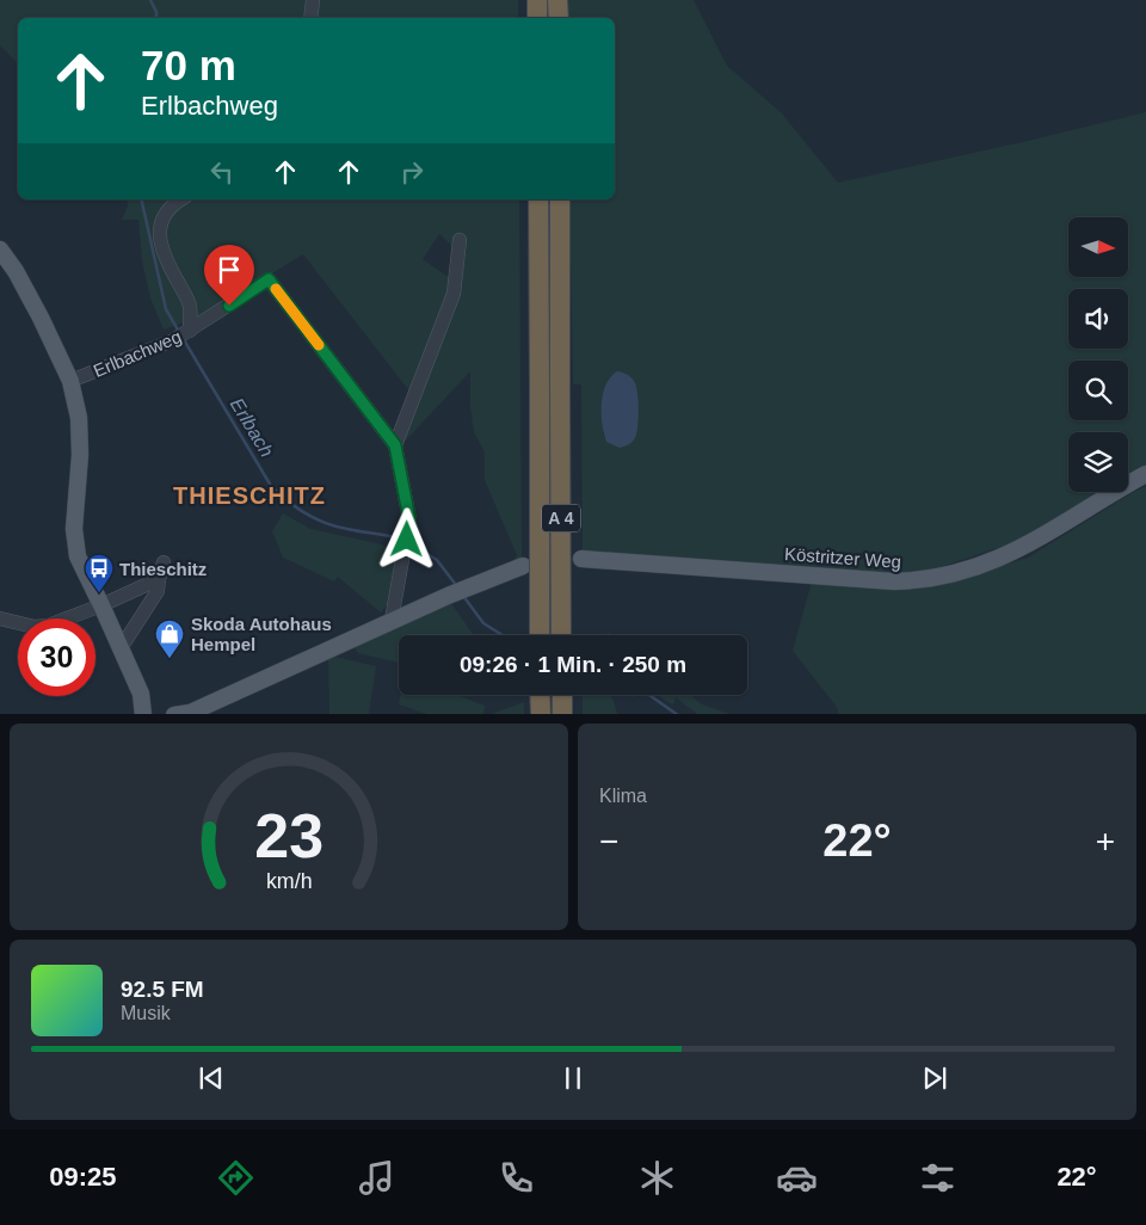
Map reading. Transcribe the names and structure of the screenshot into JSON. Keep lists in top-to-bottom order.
{
  "streets": {
    "highway": ["A 4"],
    "main road": ["Köstritzer Weg"],
    "street": ["Erlbachweg"]
  },
  "districts": ["THIESCHITZ"],
  "water": ["Erlbach"],
  "places": {
    "bus stop": ["Thieschitz"],
    "shop": ["Skoda Autohaus Hempel"]
  },
  "north": "right",
  "page": {
    "turn": ["70 m", "Erlbachweg"],
    "limit": "30",
    "trip": "09:26 · 1 Min. · 250 m",
    "tile": "Klima",
    "heat": ["−", "22°", "+"],
    "song": ["92.5 FM", "Musik"],
    "tabs": ["09:25", "22°"],
    "gauge": ["23", "km/h"]
  }
}
